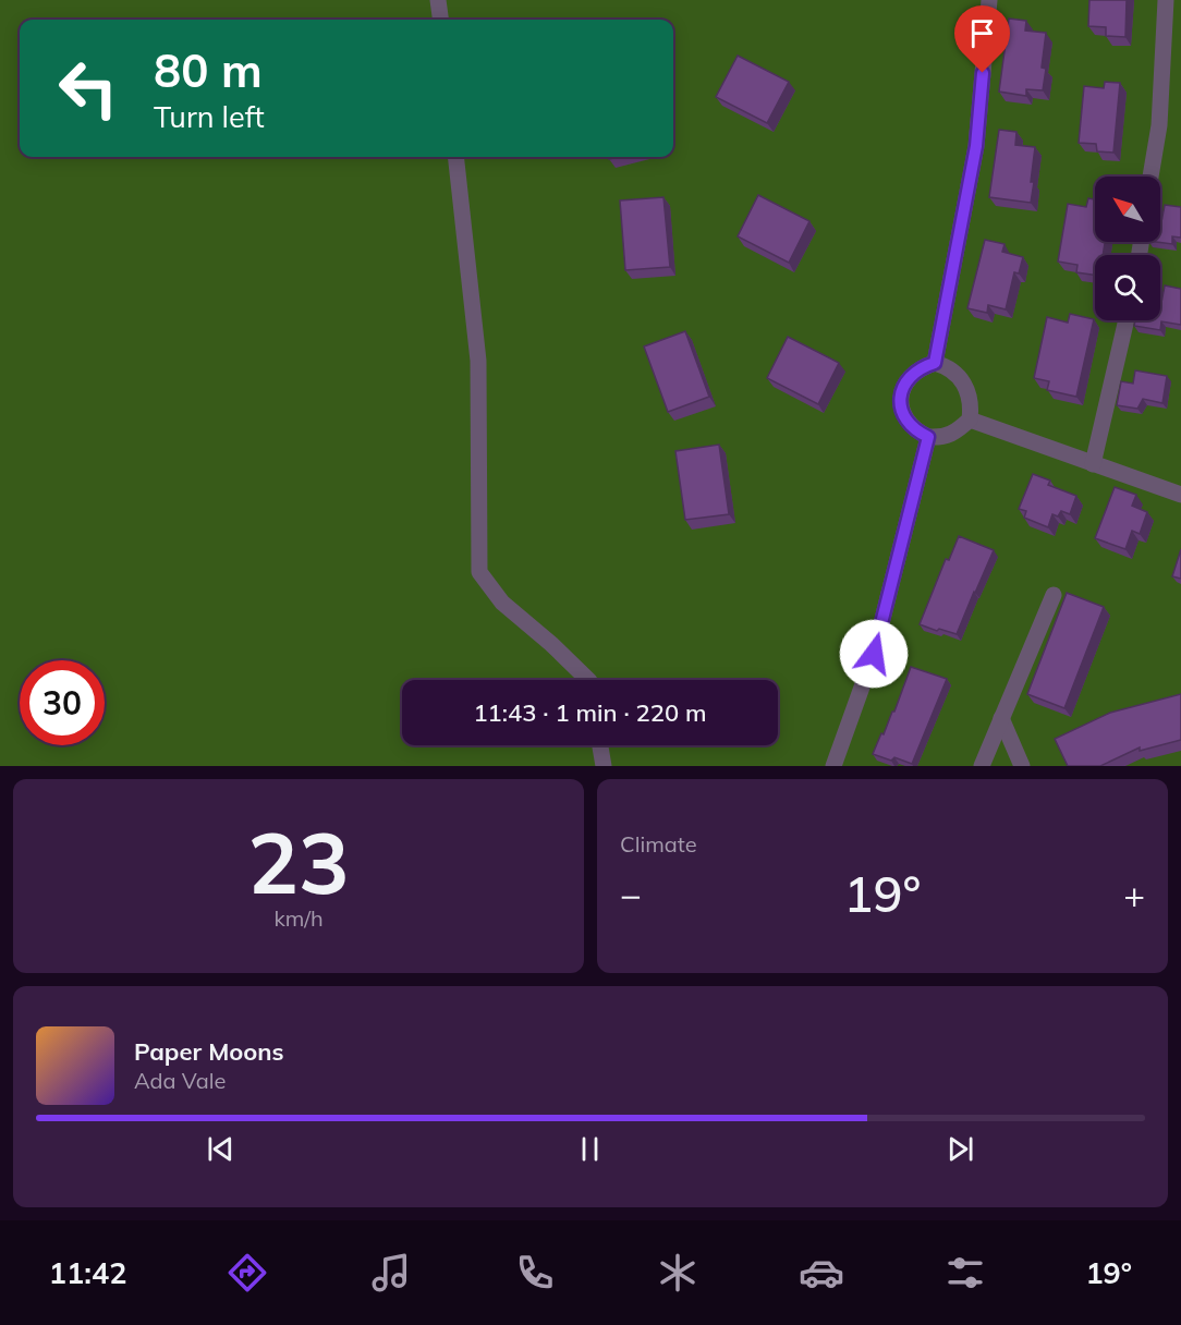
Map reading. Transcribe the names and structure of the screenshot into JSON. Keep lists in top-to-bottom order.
{
  "north": "top left",
  "page": {
    "turn": ["80 m", "Turn left"],
    "limit": "30",
    "trip": "11:43 · 1 min · 220 m",
    "tile": [
      ["23", "km/h"],
      "Climate"
    ],
    "heat": ["−", "19°", "+"],
    "song": ["Paper Moons", "Ada Vale"],
    "tabs": ["11:42", "19°"]
  }
}
